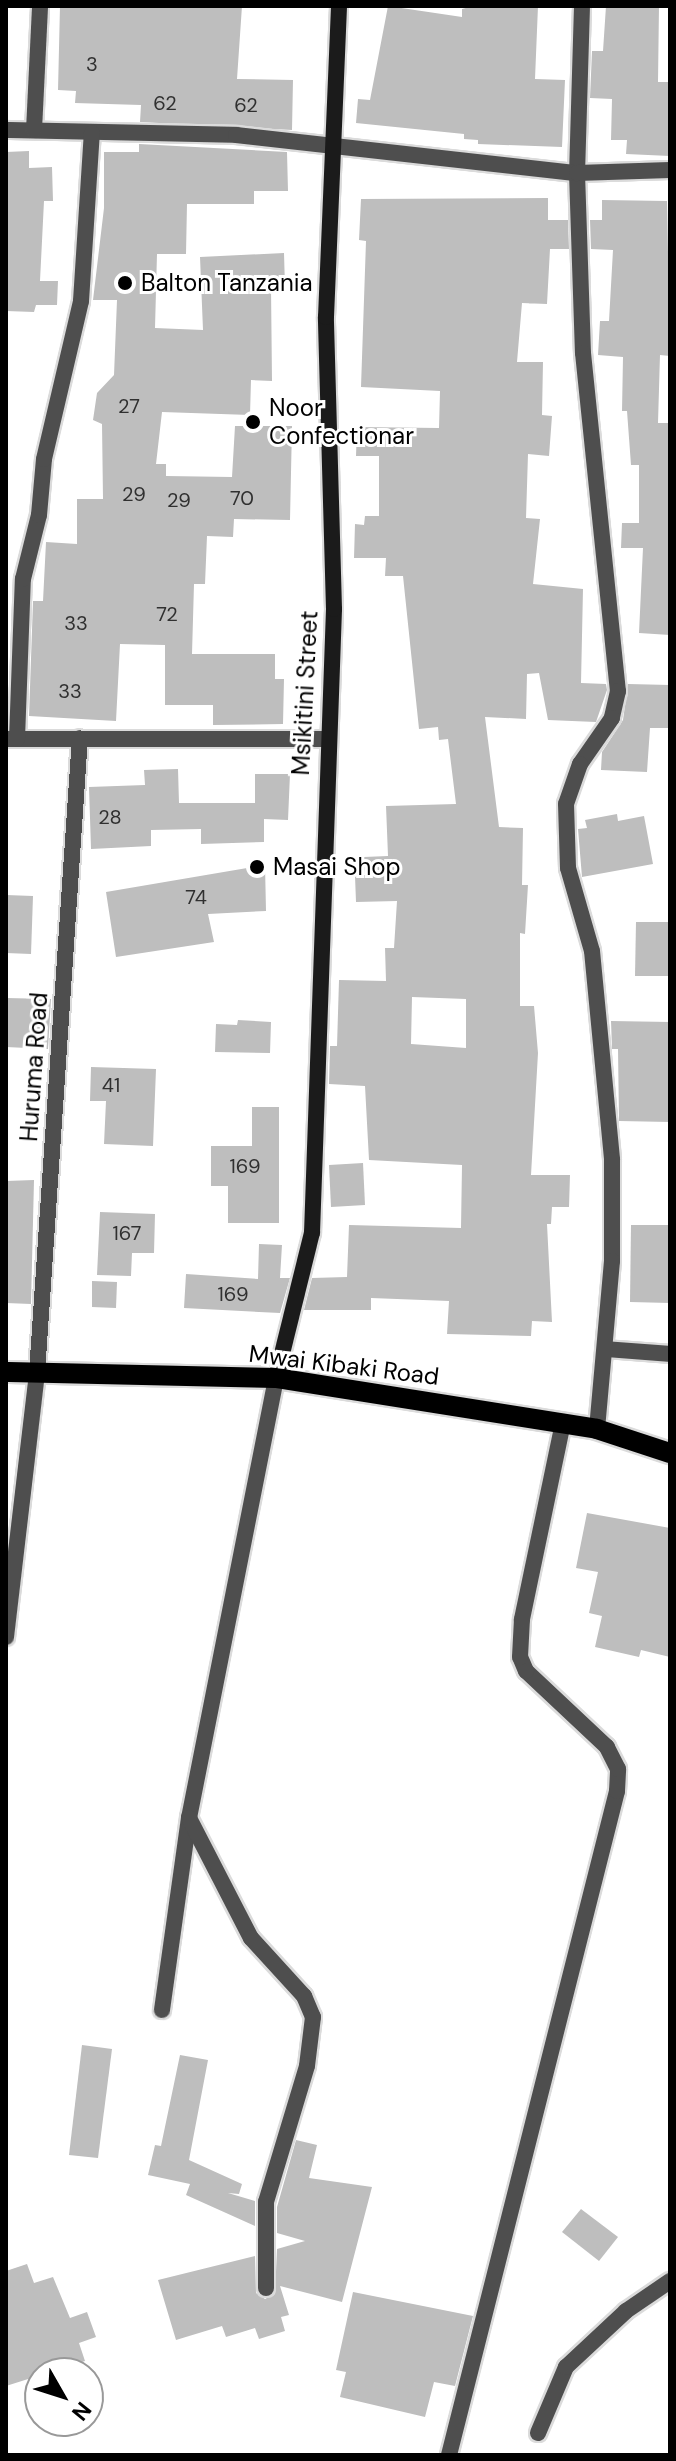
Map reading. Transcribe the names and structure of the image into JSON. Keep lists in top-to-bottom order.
{
  "streets": {
    "main road": ["Mwai Kibaki Road"],
    "street": ["Msikitini Street", "Huruma Road"]
  },
  "crossings": [
    ["Msikitini Street", "Mwai Kibaki Road"],
    ["Huruma Road", "Mwai Kibaki Road"]
  ],
  "places": ["Balton Tanzania", "Noor Confectionar", "Masai Shop"],
  "house_numbers": [
    "3",
    "62",
    "62",
    "27",
    "29",
    "70",
    "29",
    "72",
    "33",
    "33",
    "28",
    "74",
    "41",
    "169",
    "167",
    "169"
  ],
  "north": "bottom right"
}
